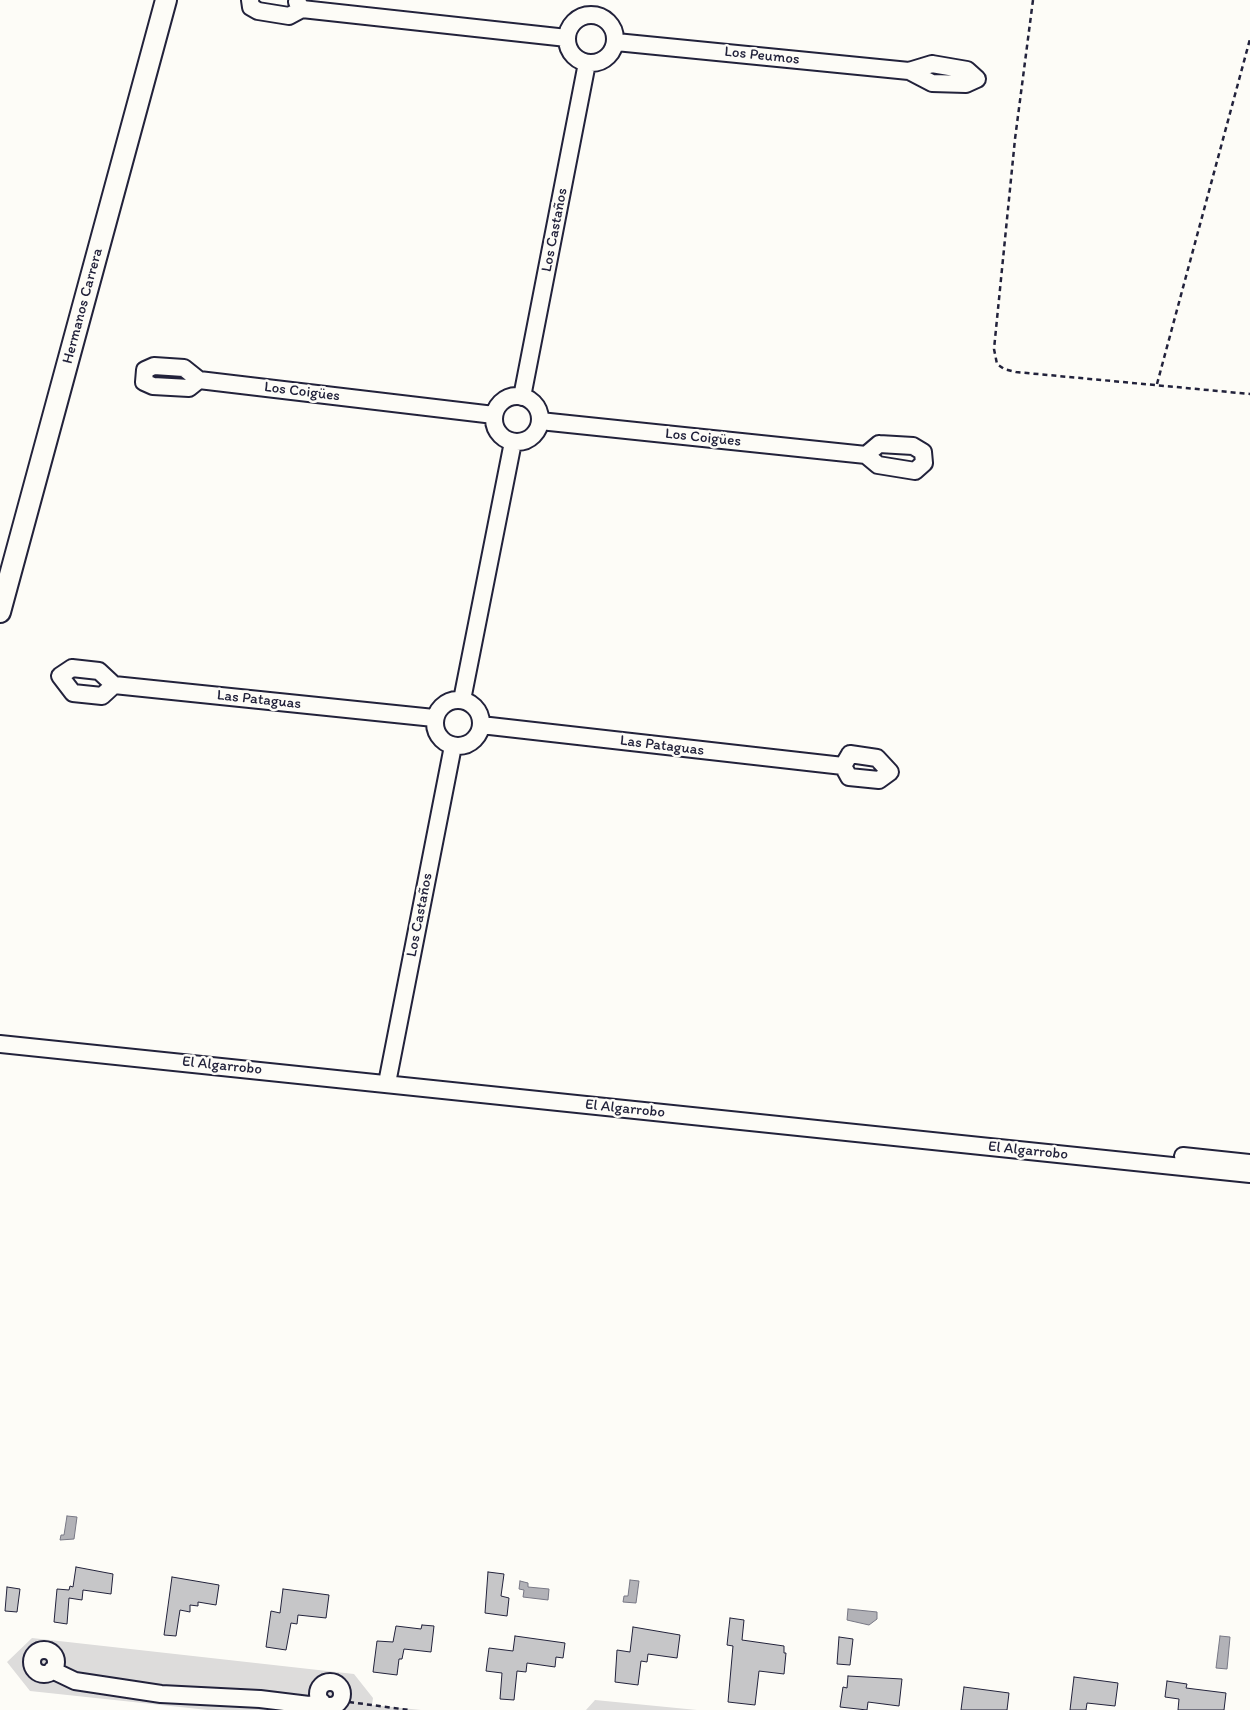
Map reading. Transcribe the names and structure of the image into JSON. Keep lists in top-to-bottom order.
{
  "streets": {
    "street": [
      "Los Peumos",
      "Los Castaños",
      "Hermanos Carrera",
      "Los Coigües",
      "Las Pataguas",
      "El Algarrobo"
    ]
  },
  "crossings": [
    ["Los Peumos", "Los Castaños"],
    ["Los Castaños", "Los Coigües"],
    ["Los Castaños", "Las Pataguas"],
    ["Los Castaños", "El Algarrobo"]
  ]
}
